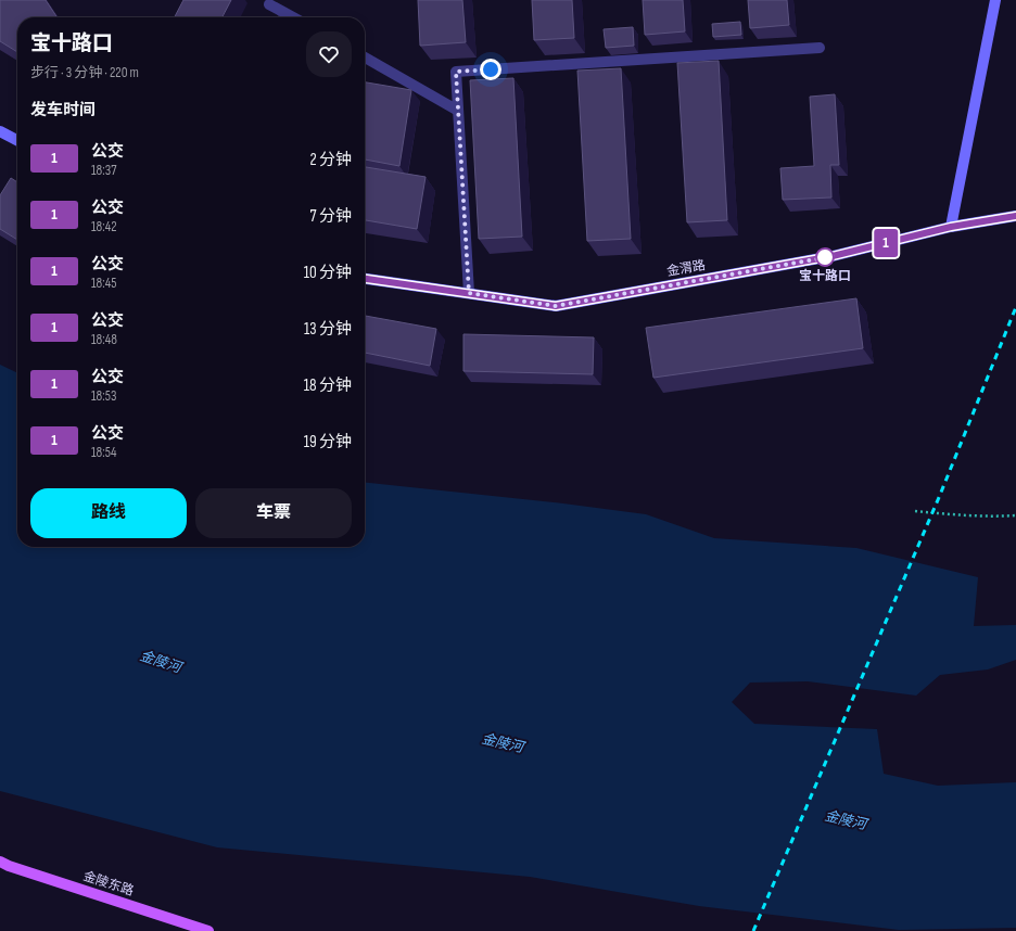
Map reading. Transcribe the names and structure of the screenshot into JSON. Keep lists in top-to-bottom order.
{
  "streets": {
    "main road": ["金渭路", "金陵东路"]
  },
  "water": ["金陵河"],
  "places": ["宝十路口"],
  "lines": ["bus line 1"],
  "page": {
    "on_map": "1",
    "heading": [
      ["宝十路口", "步行 · 3 分钟 · 220 m"],
      "发车时间"
    ],
    "list": [
      {
        "mark": "1",
        "name": "公交",
        "note": "18:37",
        "value": "2 分钟"
      },
      {
        "mark": "1",
        "name": "公交",
        "note": "18:42",
        "value": "7 分钟"
      },
      {
        "mark": "1",
        "name": "公交",
        "note": "18:45",
        "value": "10 分钟"
      },
      {
        "mark": "1",
        "name": "公交",
        "note": "18:48",
        "value": "13 分钟"
      },
      {
        "mark": "1",
        "name": "公交",
        "note": "18:53",
        "value": "18 分钟"
      },
      {
        "mark": "1",
        "name": "公交",
        "note": "18:54",
        "value": "19 分钟"
      }
    ],
    "buttons": ["路线", "车票"]
  }
}
